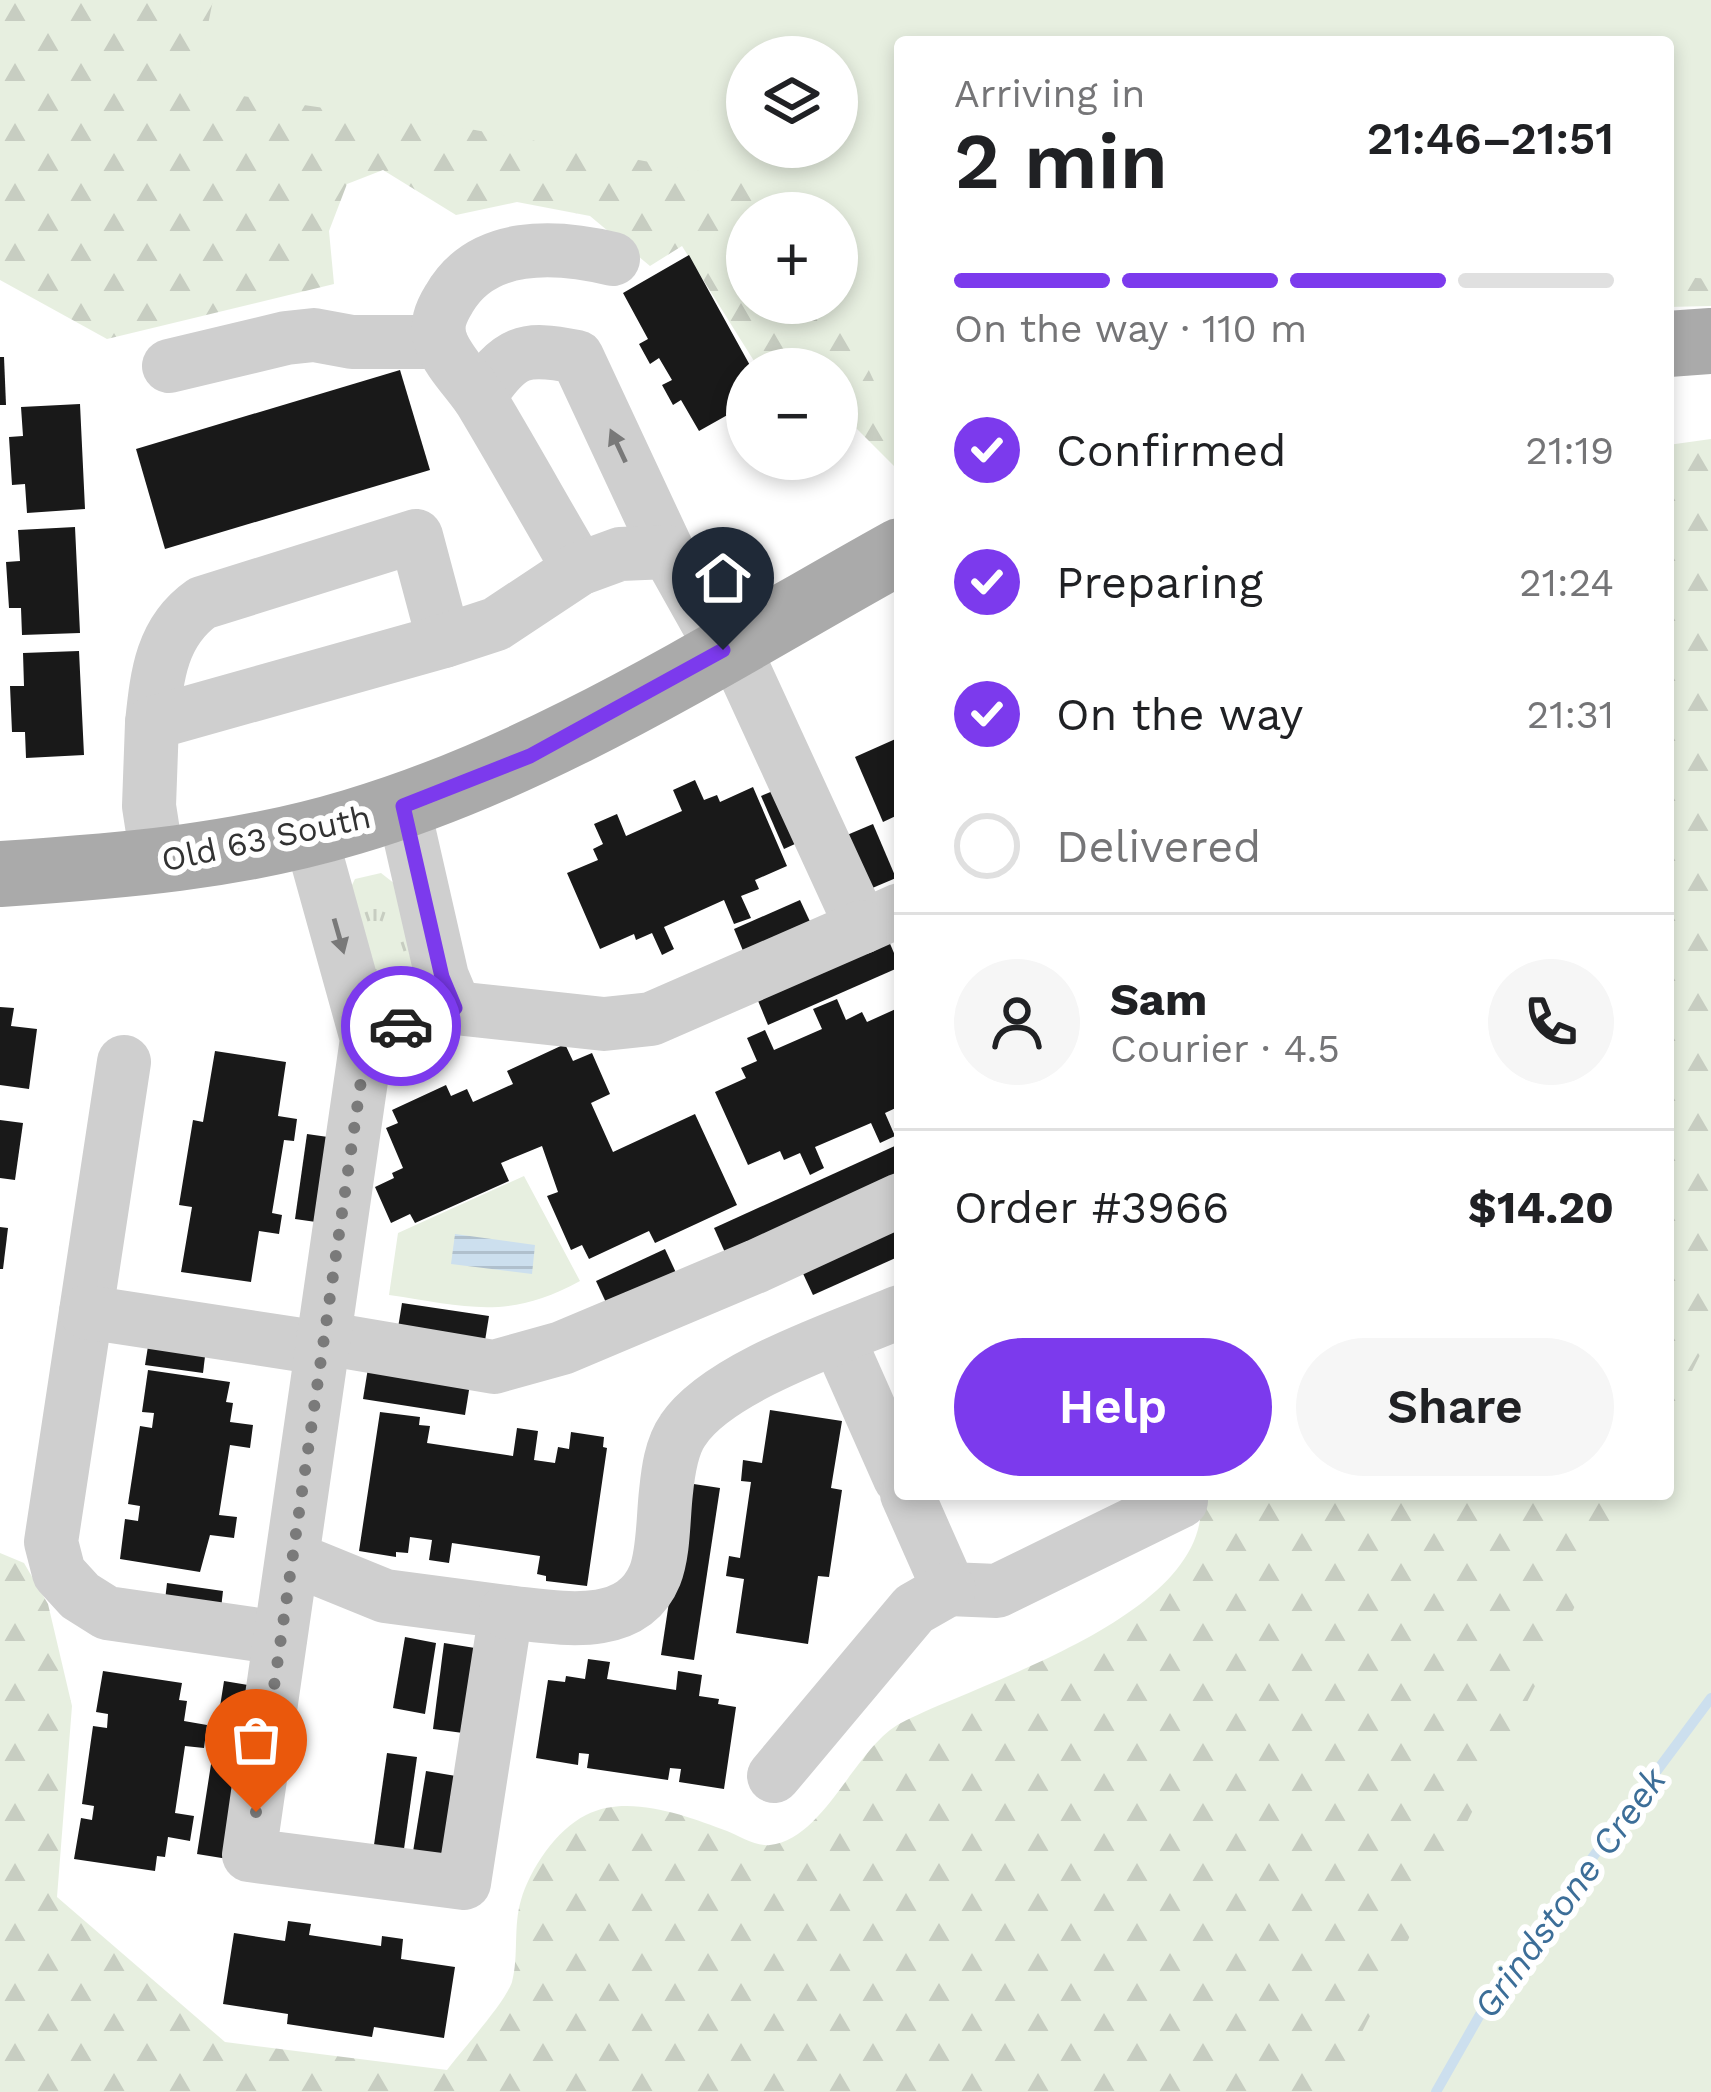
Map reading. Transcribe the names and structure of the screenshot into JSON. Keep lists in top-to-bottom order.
{
  "streets": {
    "main road": ["Old 63 South"]
  },
  "water": ["Grindstone Creek"],
  "page": {
    "map_buttons": ["+", "−"],
    "heading": ["2 min", "Arriving in", "21:46–21:51"],
    "panel": [
      "Sam",
      "Courier · 4.5",
      "Order #3966",
      "$14.20"
    ],
    "bar": "On the way · 110 m",
    "list": [
      ["Confirmed", "21:19"],
      ["Preparing", "21:24"],
      ["On the way", "21:31"],
      "Delivered"
    ],
    "buttons": ["Help", "Share"]
  }
}
